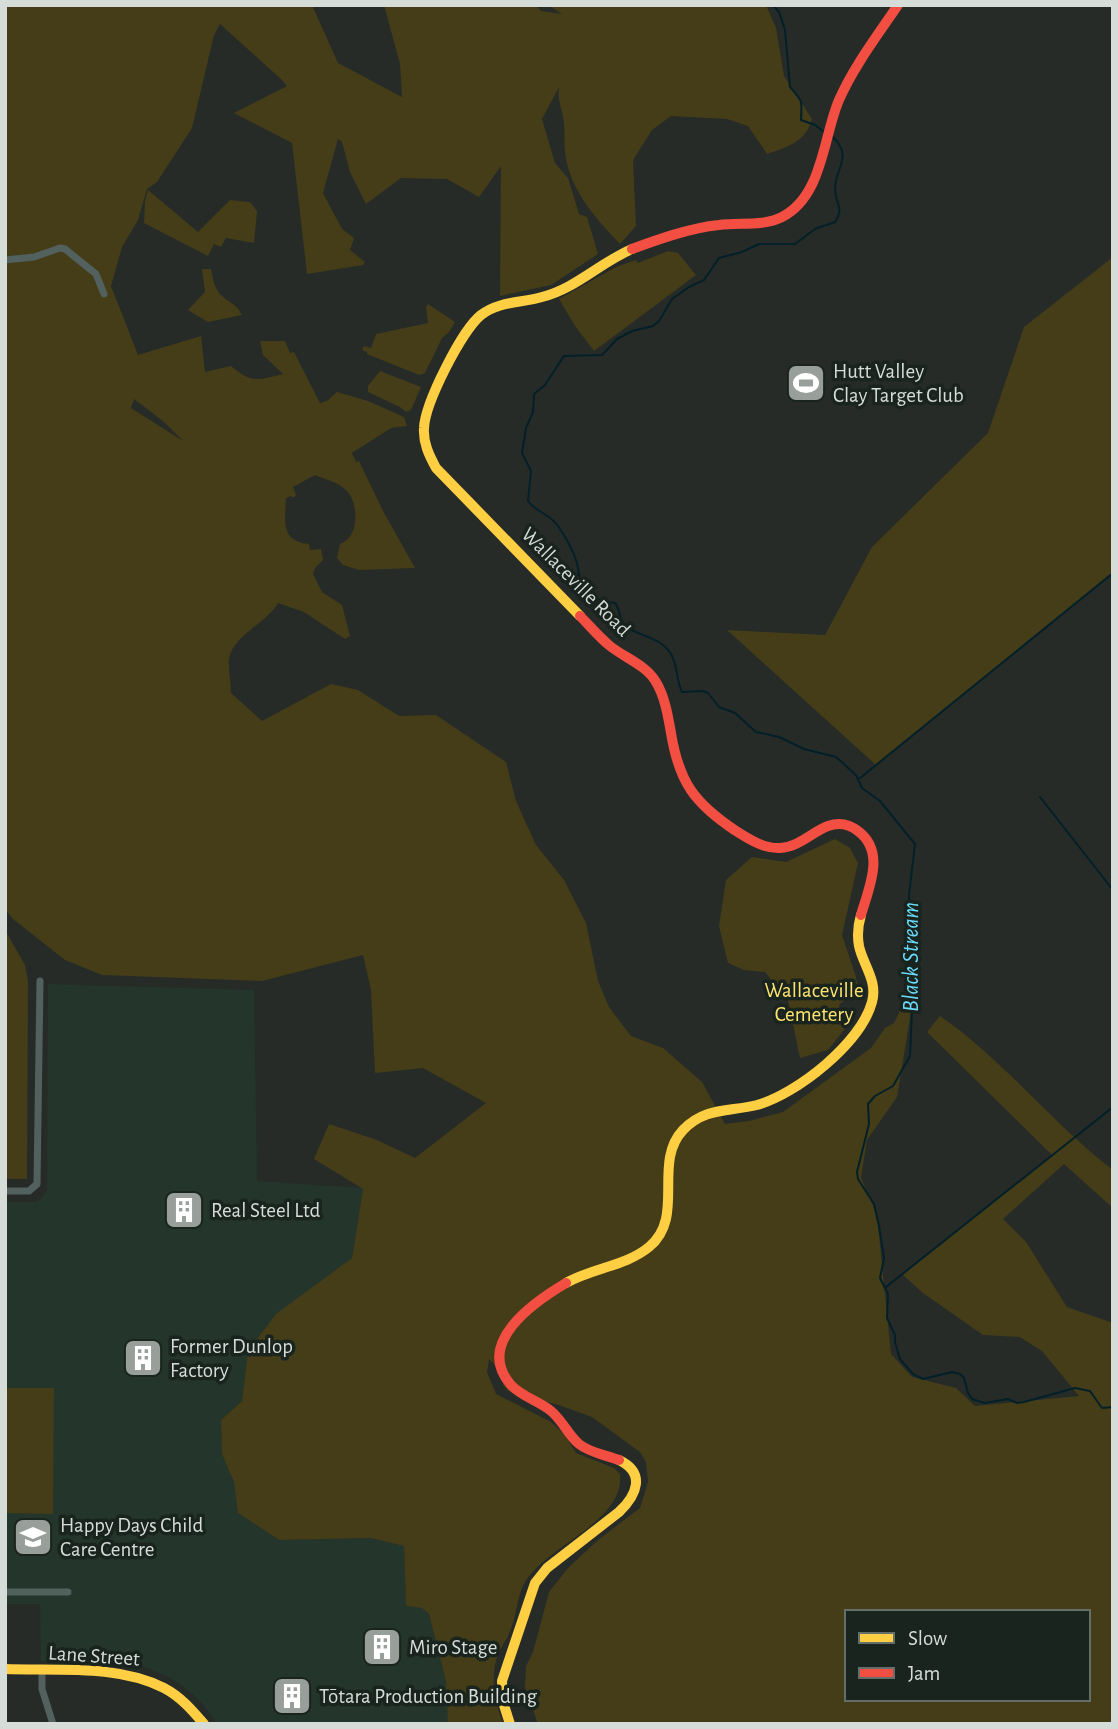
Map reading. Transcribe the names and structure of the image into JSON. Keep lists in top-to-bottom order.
{
  "streets": {
    "street": ["Wallaceville Road", "Lane Street"]
  },
  "water": ["Black Stream"],
  "parks": ["Wallaceville Cemetery"],
  "places": {
    "sports": ["Hutt Valley Clay Target Club"],
    "building": [
      "Real Steel Ltd",
      "Former Dunlop Factory",
      "Miro Stage",
      "Tōtara Production Building"
    ],
    "school or university": ["Happy Days Child Care Centre"]
  },
  "legend": ["Slow", "Jam"]
}
